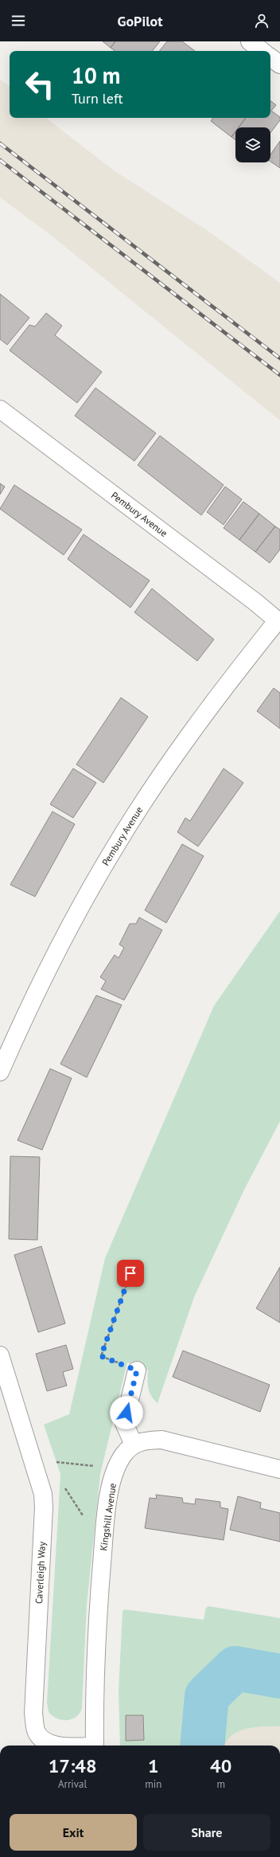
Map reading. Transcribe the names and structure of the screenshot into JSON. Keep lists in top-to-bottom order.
{
  "streets": {
    "street": ["Pembury Avenue", "Kingshill Avenue", "Caverleigh Way"]
  },
  "page": {
    "header": "GoPilot",
    "turn": ["10 m", "Turn left"],
    "eta": [
      "17:48",
      "Arrival",
      "1",
      "min",
      "40",
      "m"
    ],
    "buttons": ["Exit", "Share"]
  }
}
